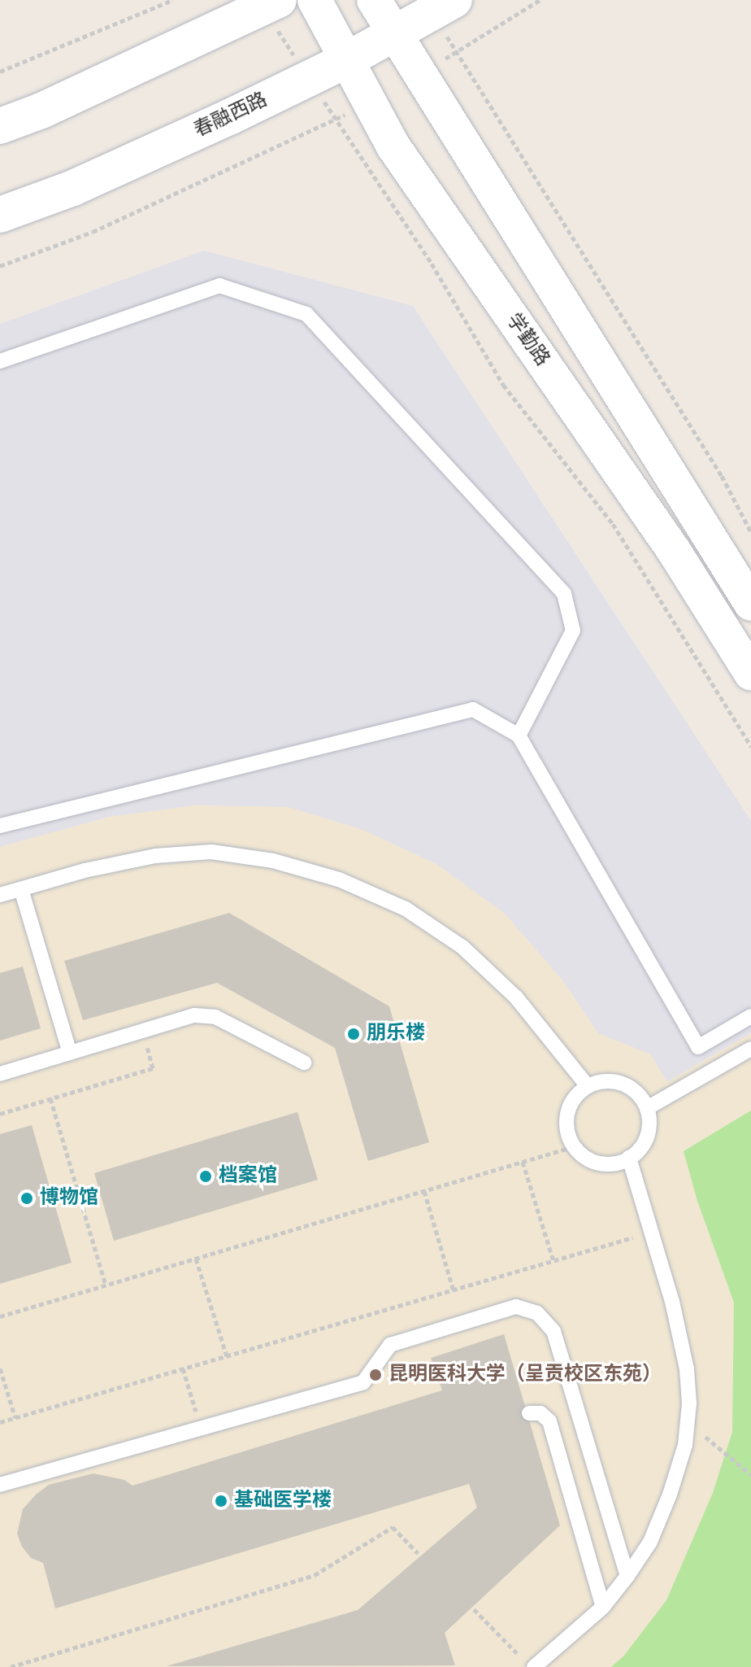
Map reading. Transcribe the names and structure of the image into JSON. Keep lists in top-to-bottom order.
{
  "streets": {
    "main road": ["春融西路"],
    "street": ["学勤路"]
  },
  "crossings": [
    ["春融西路", "学勤路"]
  ],
  "places": [
    "朋乐楼",
    "档案馆",
    "博物馆",
    "昆明医科大学（呈贡校区东苑）",
    "基础医学楼"
  ]
}
